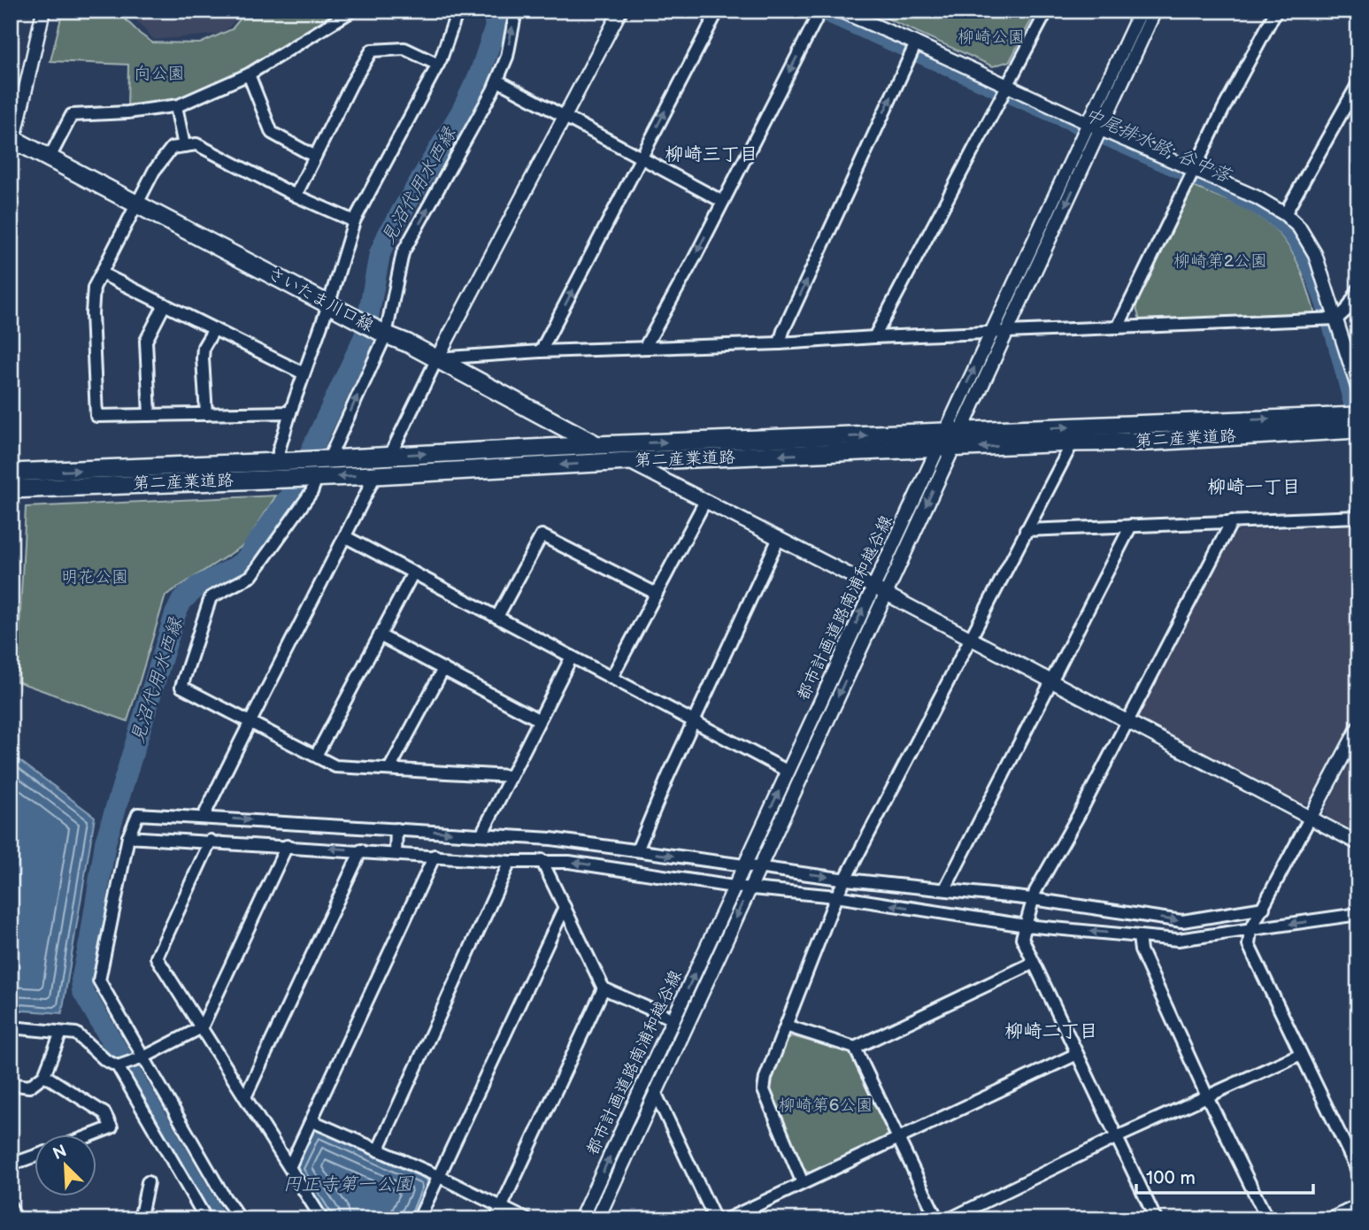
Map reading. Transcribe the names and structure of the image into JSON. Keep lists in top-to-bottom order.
{
  "streets": {
    "main road": ["さいたま川口線", "第二産業道路"],
    "street": ["都市計画道路南浦和越谷線"]
  },
  "crossings": [
    ["さいたま川口線", "第二産業道路"],
    ["第二産業道路", "都市計画道路南浦和越谷線"]
  ],
  "districts": ["柳崎三丁目", "柳崎一丁目", "柳崎二丁目"],
  "water": ["中尾排水路; 谷中落", "見沼代用水西縁", "円正寺第一公園"],
  "parks": [
    "柳崎公園",
    "向公園",
    "柳崎第2公園",
    "明花公園",
    "柳崎第6公園"
  ],
  "scale_bar": "100 m",
  "north": "top left"
}
